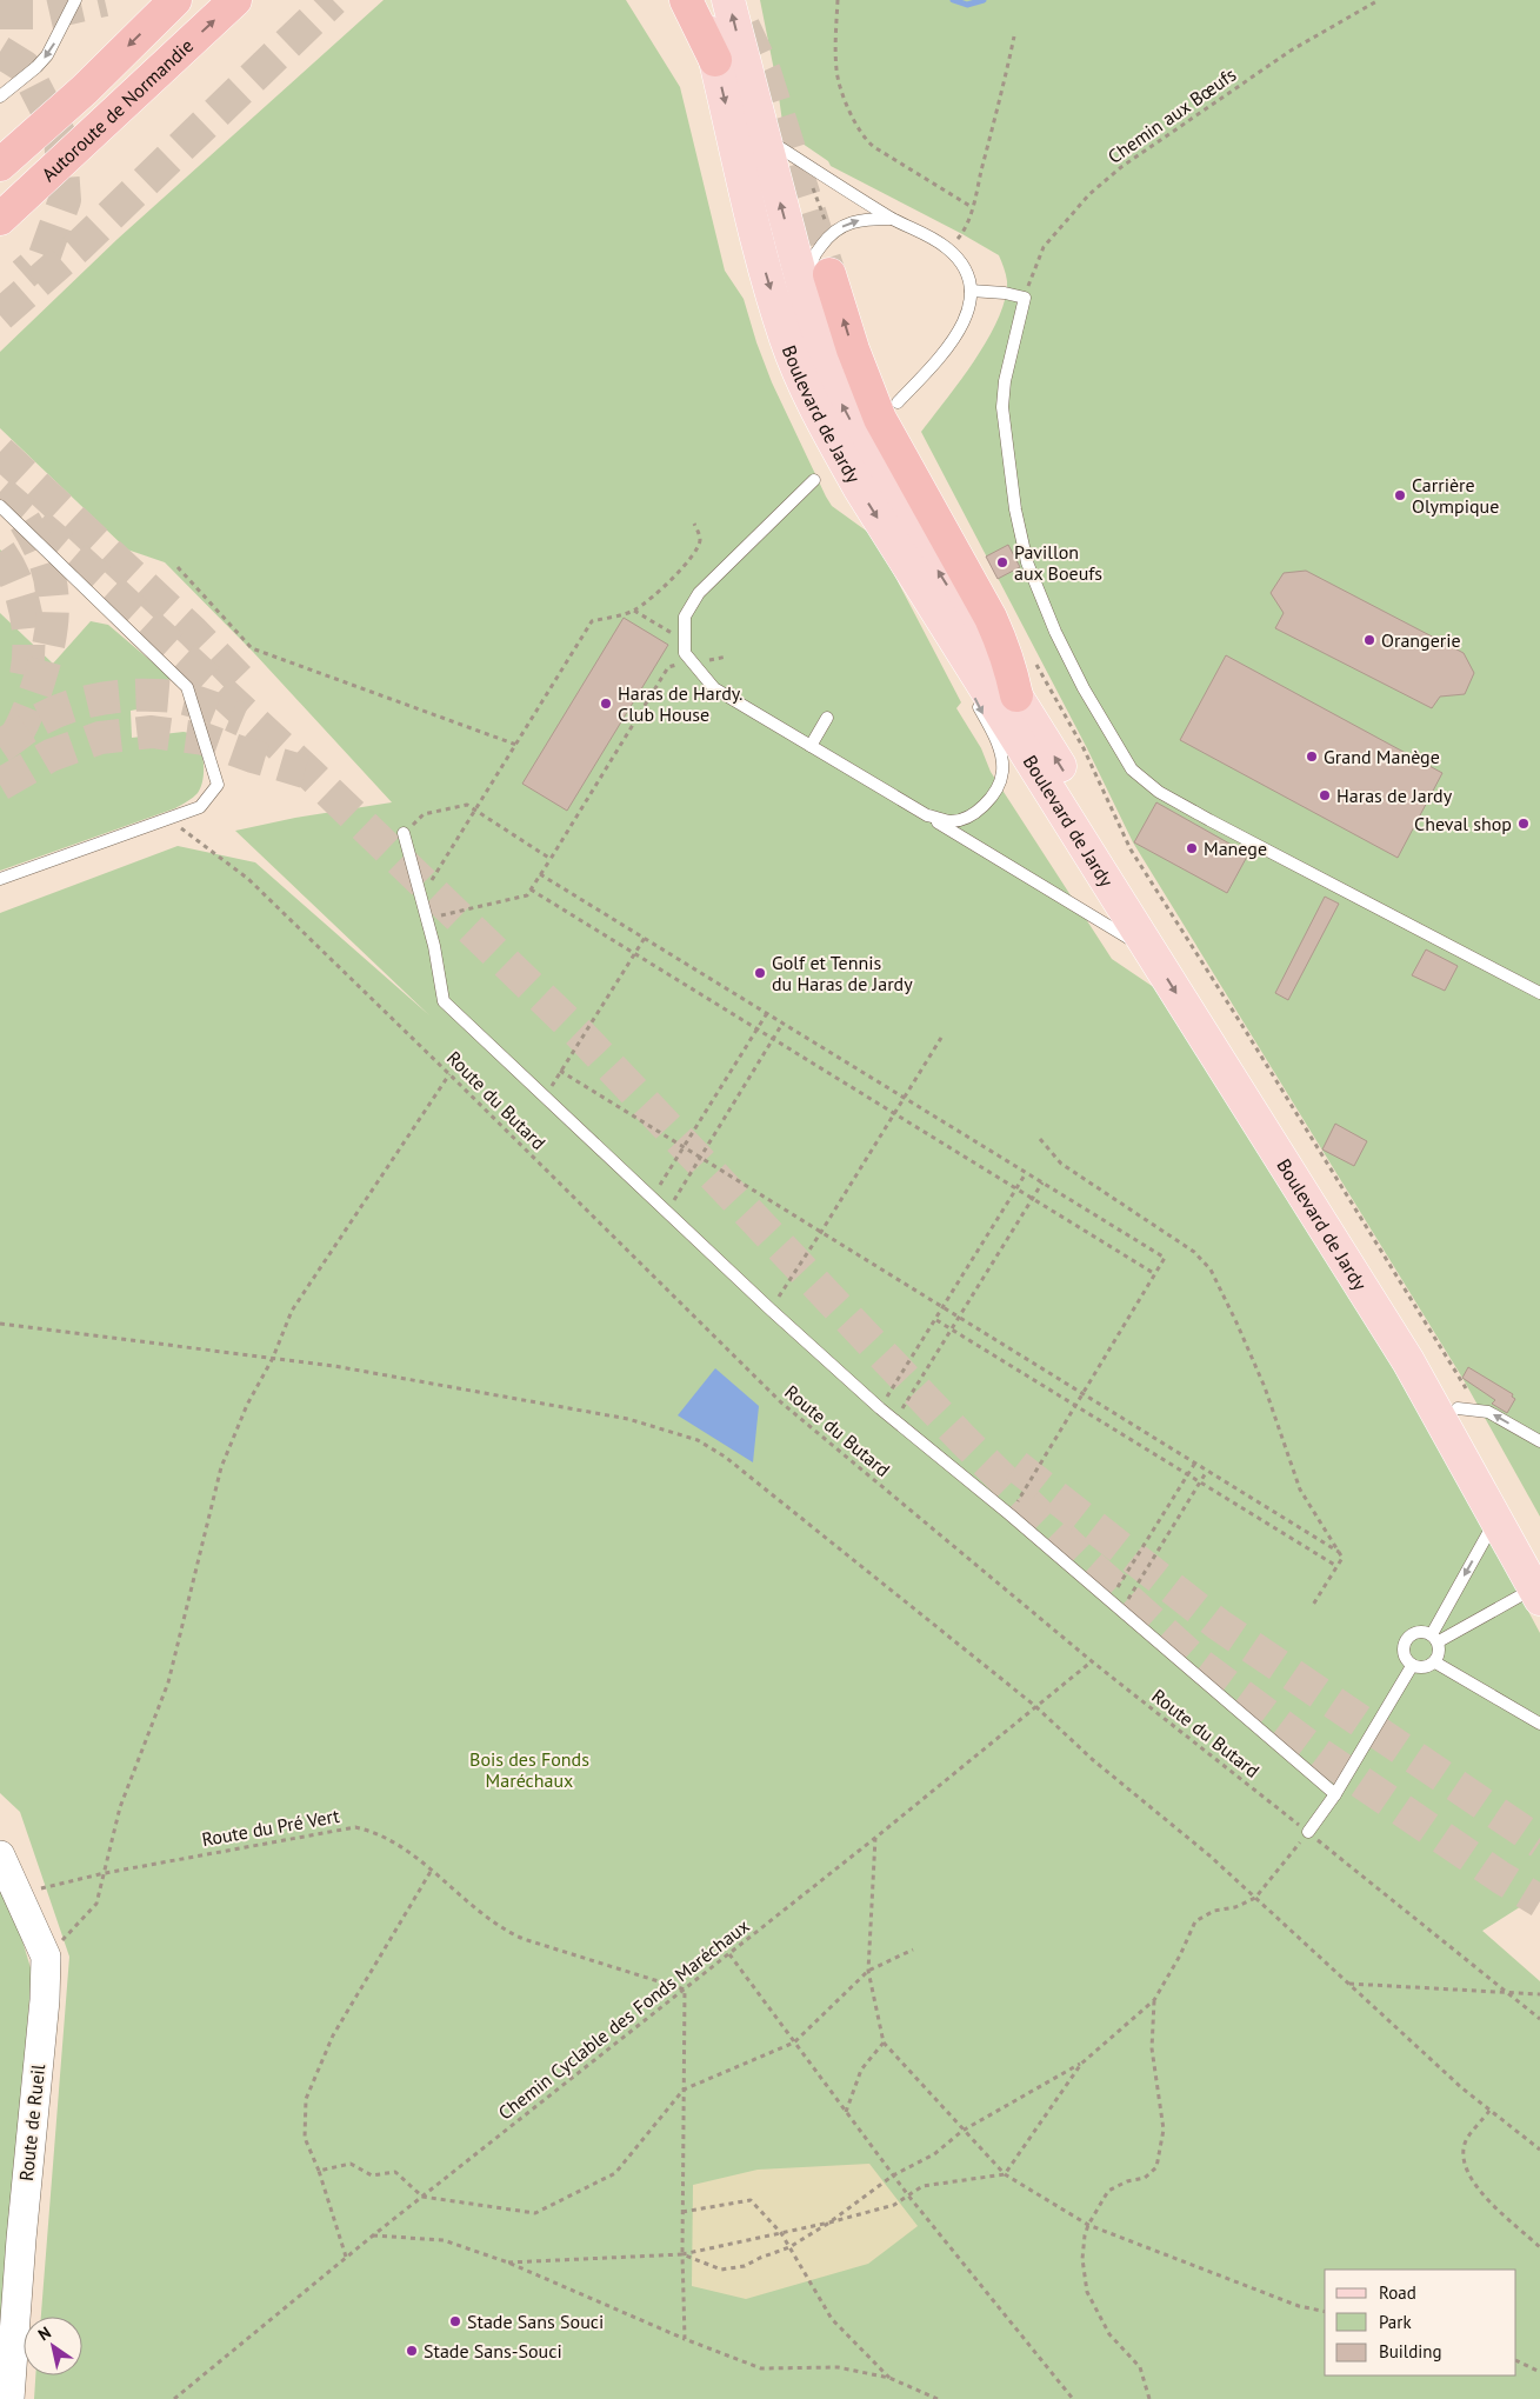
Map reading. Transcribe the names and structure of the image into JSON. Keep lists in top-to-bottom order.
{
  "streets": {
    "highway": ["Autoroute de Normandie"],
    "main road": ["Boulevard de Jardy"],
    "street": ["Route de Rueil"],
    "path": [
      "Chemin aux Bœufs",
      "Route du Butard",
      "Route du Pré Vert",
      "Chemin Cyclable des Fonds Maréchaux"
    ]
  },
  "crossings": [
    ["Route du Butard", "Chemin Cyclable des Fonds Maréchaux"],
    ["Route du Pré Vert", "Chemin Cyclable des Fonds Maréchaux"],
    ["Route du Pré Vert", "Route de Rueil"]
  ],
  "parks": ["Bois des Fonds Maréchaux"],
  "places": [
    "Carrière Olympique",
    "Pavillon aux Boeufs",
    "Orangerie",
    "Haras de Hardy. Club House",
    "Grand Manège",
    "Haras de Jardy",
    "Cheval shop",
    "Manege",
    "Golf et Tennis du Haras de Jardy",
    "Stade Sans Souci",
    "Stade Sans-Souci"
  ],
  "legend": ["Road", "Park", "Building"],
  "north": "top left"
}
